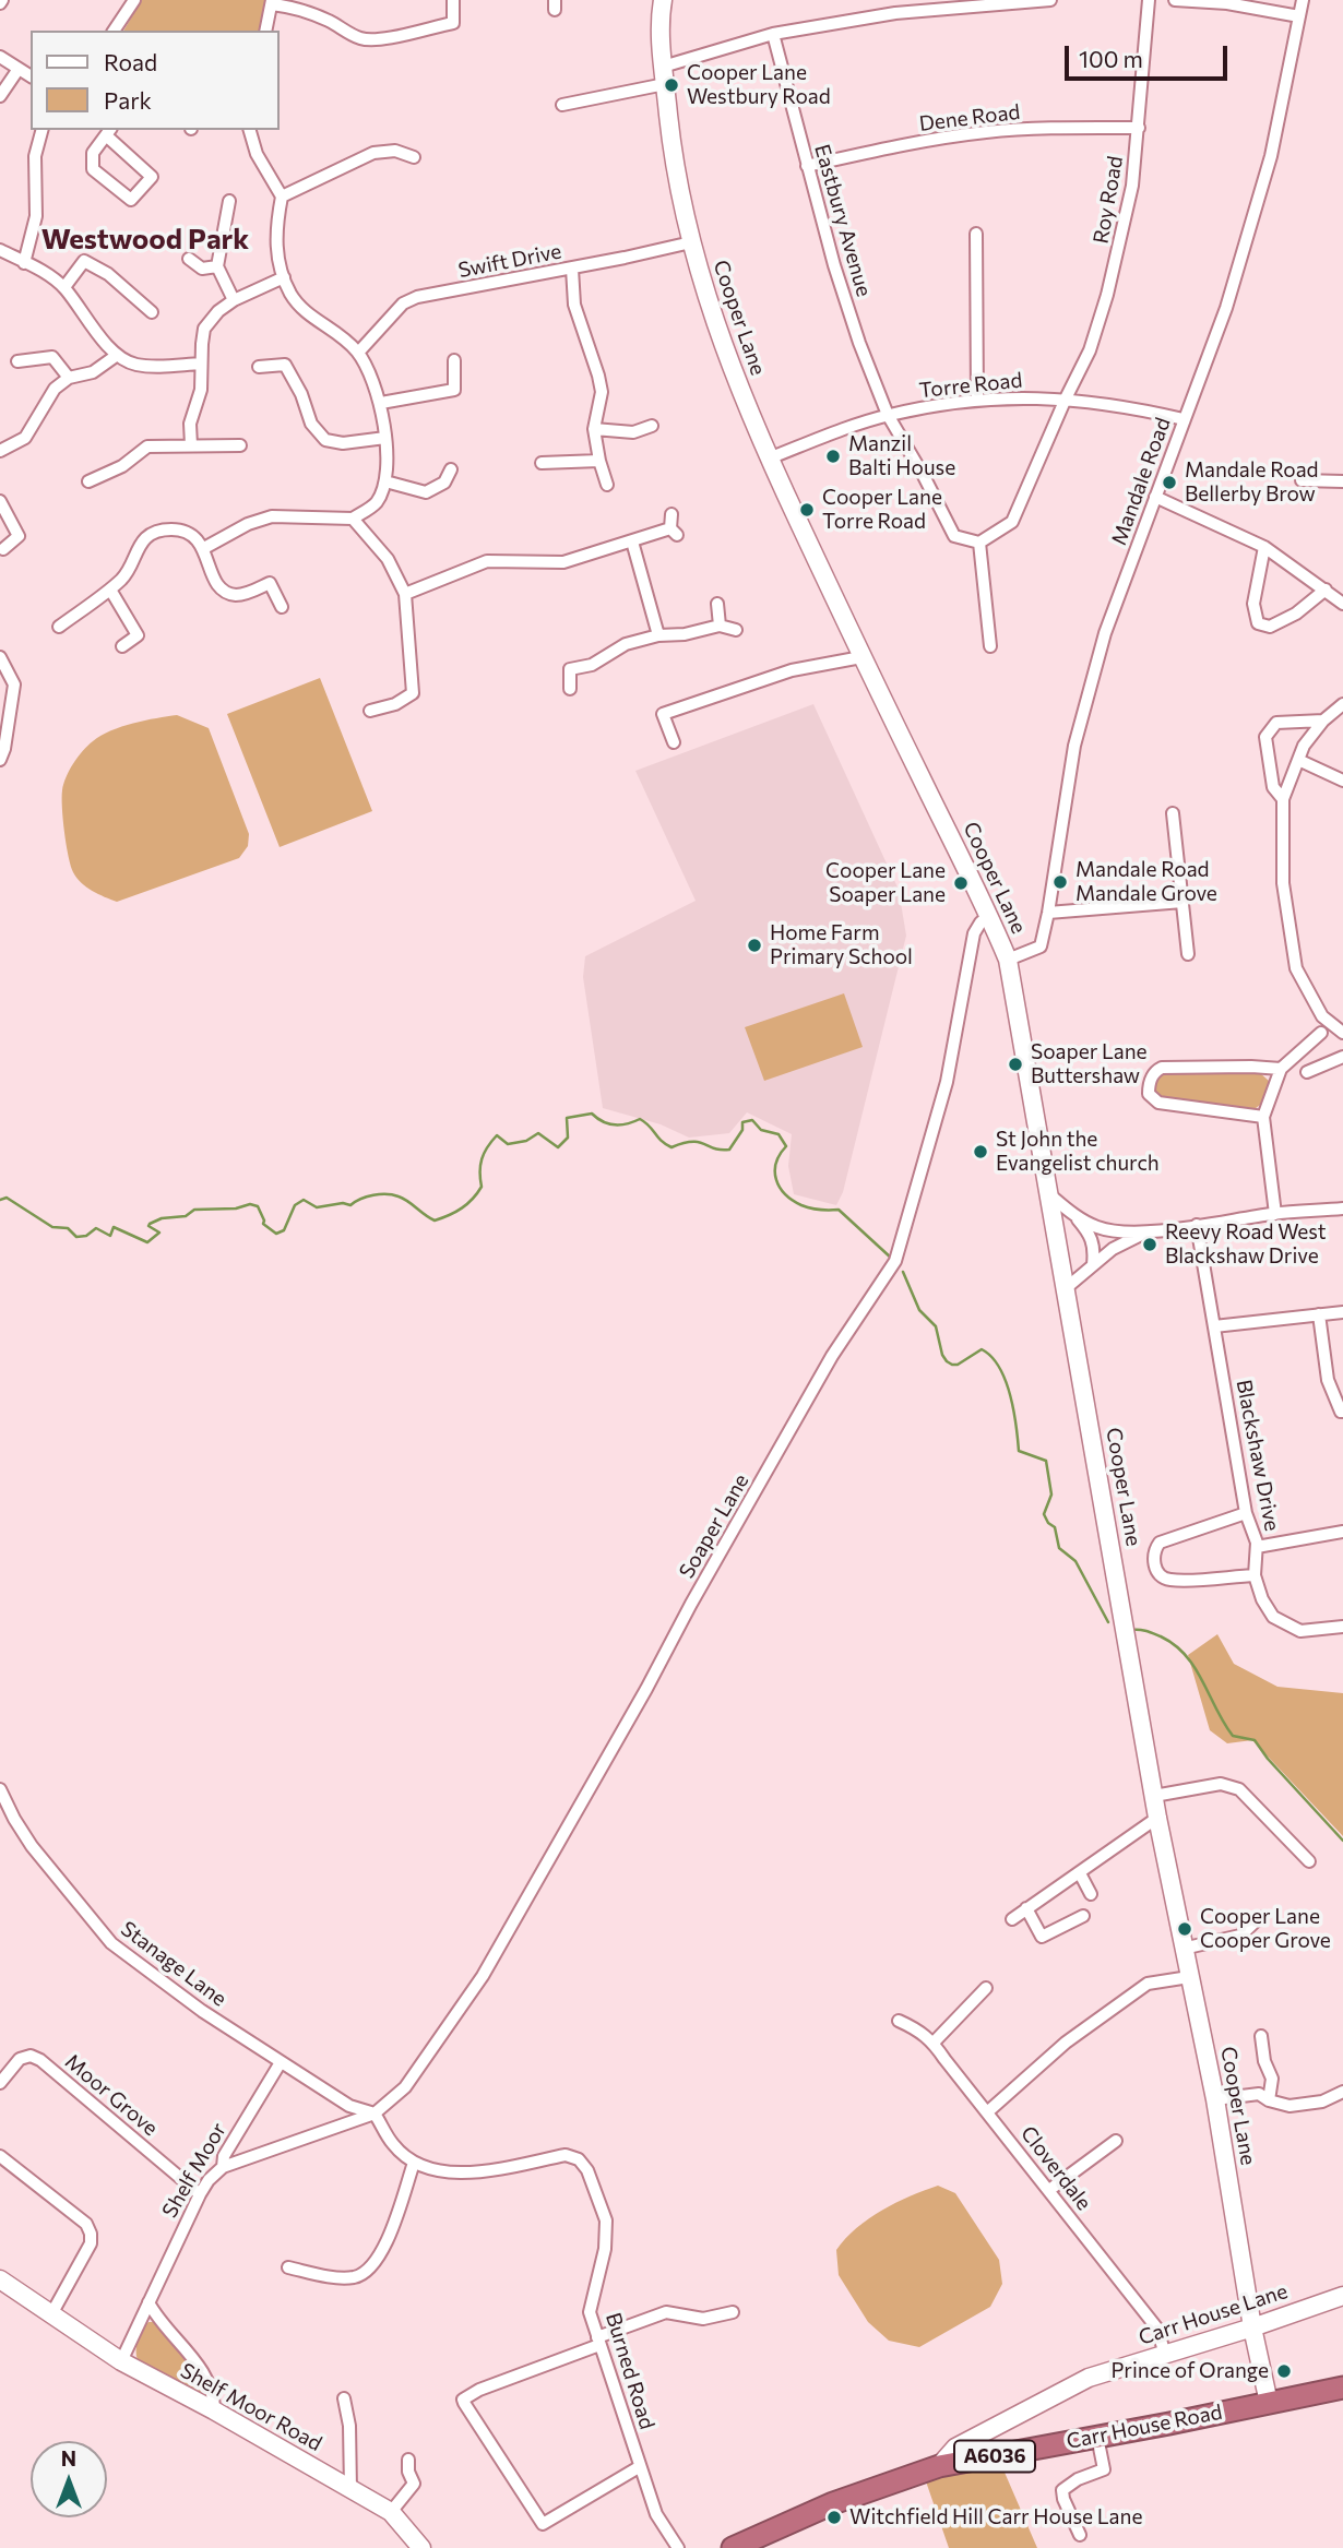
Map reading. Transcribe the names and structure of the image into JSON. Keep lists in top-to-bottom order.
{
  "streets": {
    "highway": ["Carr House Road", "A6036"],
    "main road": ["Cooper Lane", "Carr House Lane", "Shelf Moor Road"],
    "street": [
      "Dene Road",
      "Roy Road",
      "Eastbury Avenue",
      "Swift Drive",
      "Torre Road",
      "Mandale Road",
      "Blackshaw Drive",
      "Soaper Lane",
      "Stanage Lane",
      "Moor Grove",
      "Cloverdale",
      "Shelf Moor",
      "Burned Road"
    ]
  },
  "crossings": [
    ["Dene Road", "Roy Road"],
    ["Dene Road", "Eastbury Avenue"],
    ["Roy Road", "Eastbury Avenue"],
    ["Roy Road", "Torre Road"],
    ["Eastbury Avenue", "Torre Road"],
    ["Swift Drive", "Cooper Lane"],
    ["Cooper Lane", "Torre Road"],
    ["Cooper Lane", "Mandale Road"],
    ["Cooper Lane", "Soaper Lane"],
    ["Cooper Lane", "Carr House Lane"],
    ["Cooper Lane", "Carr House Road"],
    ["Torre Road", "Mandale Road"],
    ["Soaper Lane", "Stanage Lane"],
    ["Soaper Lane", "Burned Road"],
    ["Stanage Lane", "Shelf Moor"],
    ["Stanage Lane", "Burned Road"],
    ["Moor Grove", "Shelf Moor"],
    ["Cloverdale", "Carr House Lane"],
    ["Shelf Moor", "Shelf Moor Road"],
    ["Carr House Lane", "Carr House Road"]
  ],
  "districts": ["Westwood Park"],
  "places": [
    "Cooper Lane Westbury Road",
    "Manzil Balti House",
    "Mandale Road Bellerby Brow",
    "Cooper Lane Torre Road",
    "Mandale Road Mandale Grove",
    "Cooper Lane Soaper Lane",
    "Home Farm Primary School",
    "Soaper Lane Buttershaw",
    "St John the Evangelist church",
    "Reevy Road West Blackshaw Drive",
    "Cooper Lane Cooper Grove",
    "Prince of Orange",
    "Witchfield Hill Carr House Lane"
  ],
  "legend": ["Road", "Park"],
  "scale_bar": "100 m",
  "north": "top"
}
